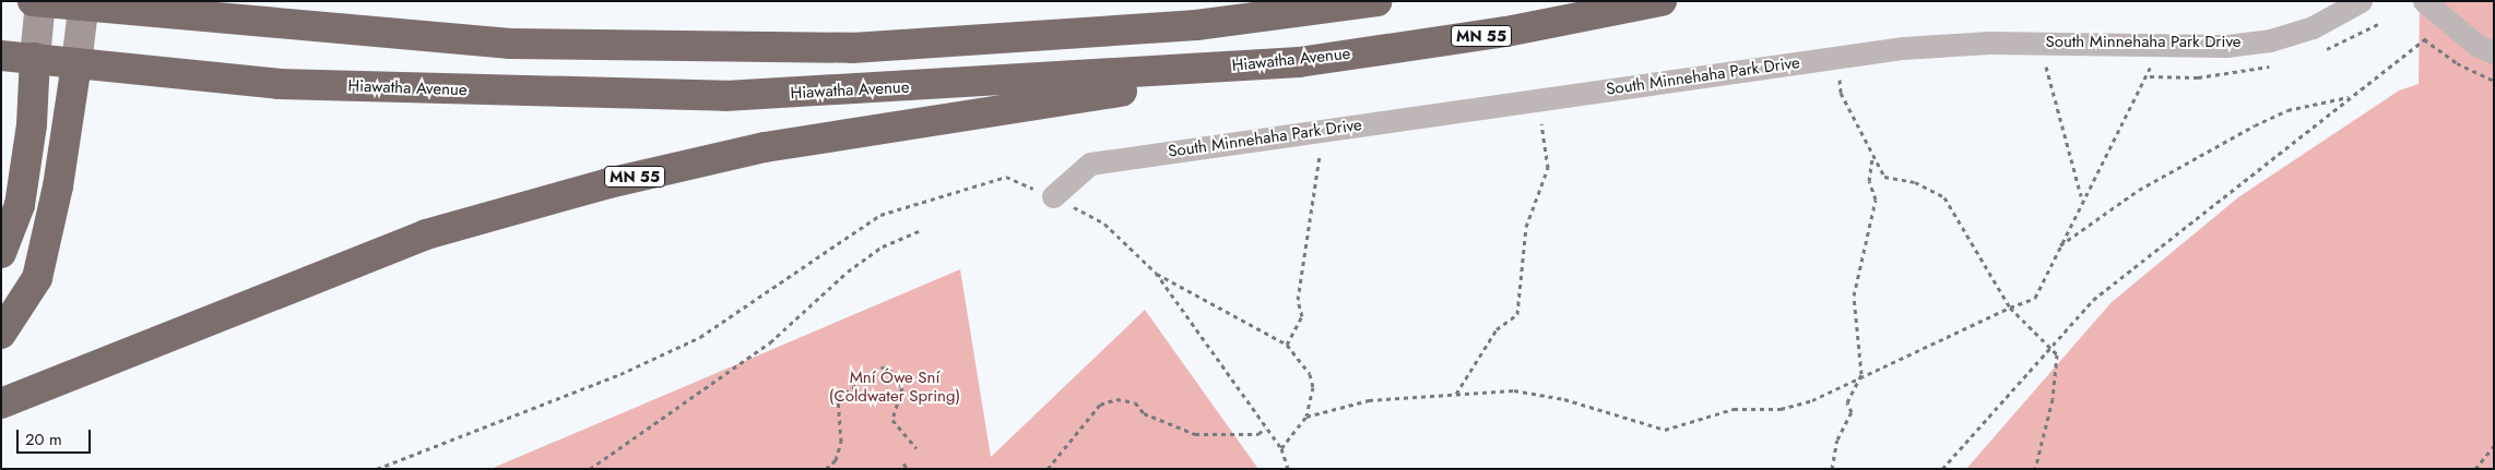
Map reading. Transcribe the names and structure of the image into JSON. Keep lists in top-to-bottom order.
{
  "streets": {
    "highway": ["MN 55", "Hiawatha Avenue"],
    "street": ["South Minnehaha Park Drive"]
  },
  "crossings": [
    ["MN 55", "Hiawatha Avenue"]
  ],
  "parks": ["Mní Ówe Sní (Coldwater Spring)"],
  "scale_bar": "20 m"
}
